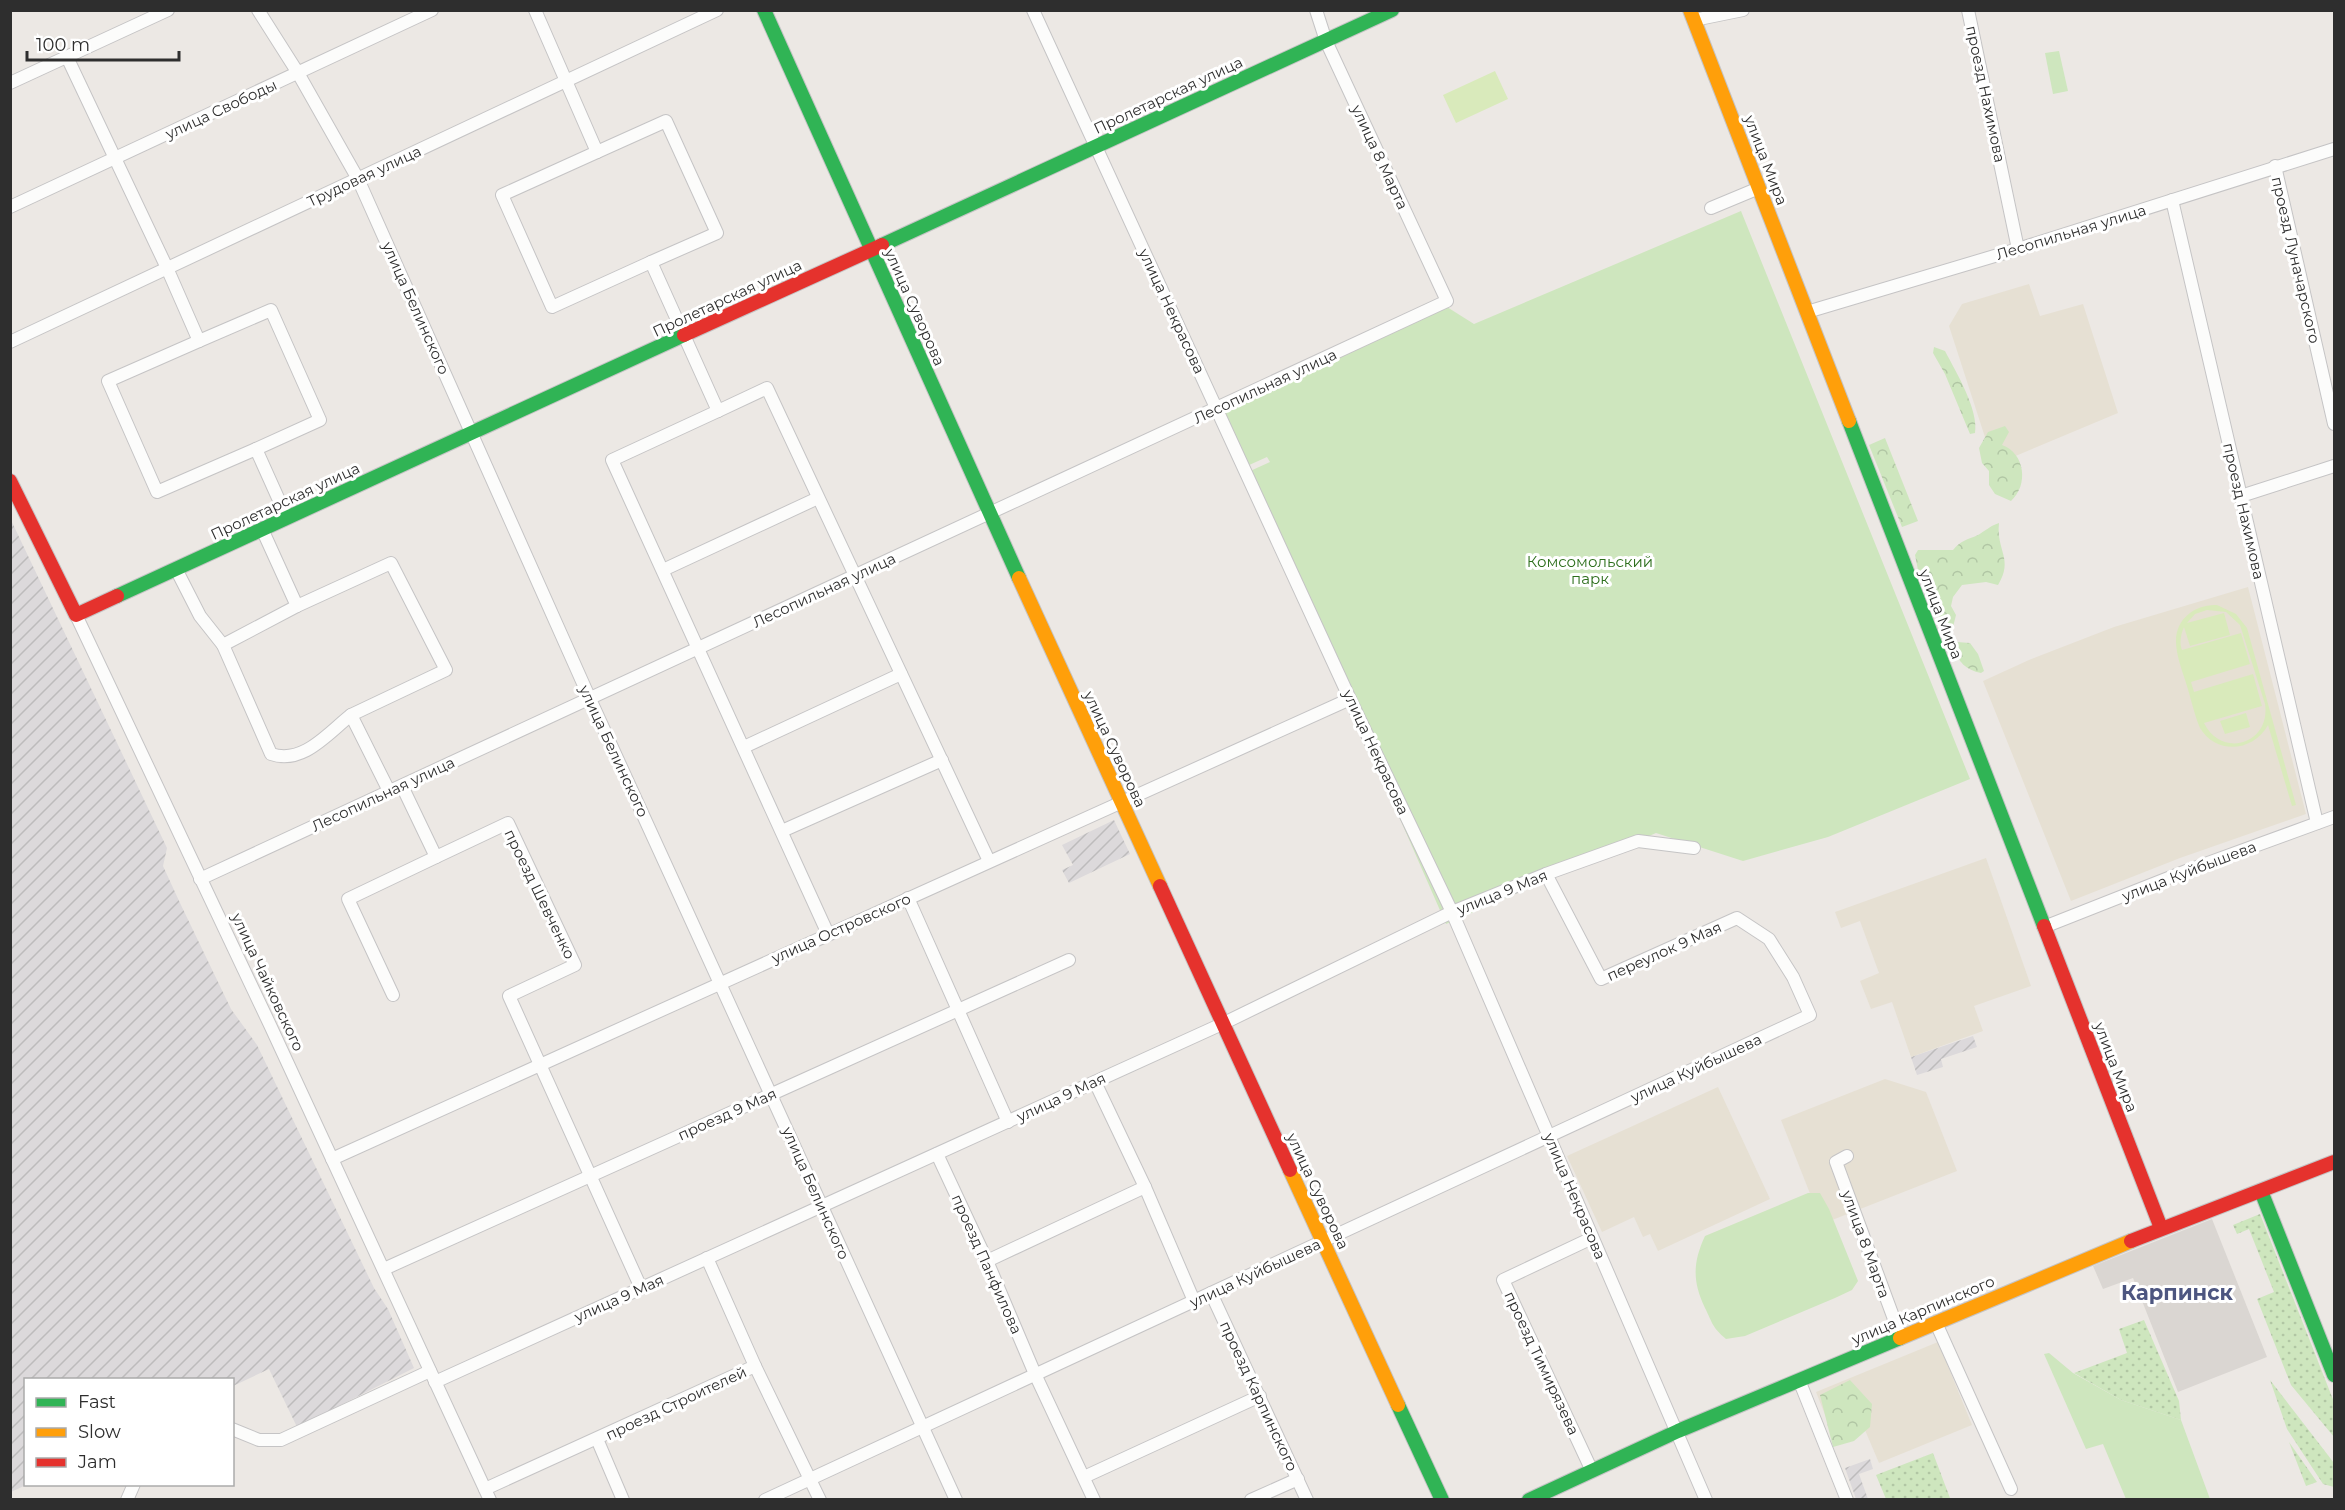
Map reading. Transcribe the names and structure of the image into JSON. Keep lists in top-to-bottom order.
{
  "streets": {
    "main road": [
      "Пролетарская улица",
      "улица Мира",
      "улица Суворова",
      "улица Чайковского",
      "улица Карпинского"
    ],
    "street": [
      "проезд Нахимова",
      "улица Свободы",
      "улица 8 Марта",
      "Трудовая улица",
      "Лесопильная улица",
      "проезд Луначарского",
      "улица Белинского",
      "улица Некрасова",
      "улица Куйбышева",
      "улица 9 Мая",
      "проезд Шевченко",
      "улица Островского",
      "переулок 9 Мая",
      "проезд 9 Мая",
      "проезд Панфилова",
      "проезд Тимирязева",
      "проезд Карпинского",
      "проезд Строителей"
    ]
  },
  "crossings": [
    ["проезд Нахимова", "Лесопильная улица"],
    ["проезд Нахимова", "улица Куйбышева"],
    ["Пролетарская улица", "улица 8 Марта"],
    ["Пролетарская улица", "улица Суворова"],
    ["Пролетарская улица", "улица Белинского"],
    ["Пролетарская улица", "улица Некрасова"],
    ["Пролетарская улица", "улица Чайковского"],
    ["улица Свободы", "улица Белинского"],
    ["улица 8 Марта", "Лесопильная улица"],
    ["улица 8 Марта", "улица Карпинского"],
    ["улица Мира", "Лесопильная улица"],
    ["улица Мира", "улица Куйбышева"],
    ["улица Мира", "улица Карпинского"],
    ["Трудовая улица", "улица Белинского"],
    ["Лесопильная улица", "проезд Луначарского"],
    ["Лесопильная улица", "улица Суворова"],
    ["Лесопильная улица", "улица Белинского"],
    ["Лесопильная улица", "улица Некрасова"],
    ["Лесопильная улица", "улица Чайковского"],
    ["улица Суворова", "улица Куйбышева"],
    ["улица Суворова", "улица 9 Мая"],
    ["улица Суворова", "улица Островского"],
    ["улица Белинского", "улица Куйбышева"],
    ["улица Белинского", "улица 9 Мая"],
    ["улица Белинского", "улица Островского"],
    ["улица Белинского", "проезд 9 Мая"],
    ["улица Некрасова", "улица Куйбышева"],
    ["улица Некрасова", "улица 9 Мая"],
    ["улица Некрасова", "улица Островского"],
    ["улица Некрасова", "улица Карпинского"],
    ["улица Некрасова", "проезд Тимирязева"],
    ["улица Куйбышева", "переулок 9 Мая"],
    ["улица Куйбышева", "проезд Панфилова"],
    ["улица Куйбышева", "проезд Карпинского"],
    ["улица Куйбышева", "проезд Строителей"],
    ["улица 9 Мая", "переулок 9 Мая"],
    ["улица 9 Мая", "улица Чайковского"],
    ["улица 9 Мая", "проезд Панфилова"],
    ["улица 9 Мая", "проезд Строителей"],
    ["проезд Шевченко", "улица Островского"],
    ["улица Островского", "улица Чайковского"],
    ["улица Чайковского", "проезд 9 Мая"],
    ["улица Чайковского", "проезд Строителей"],
    ["улица Карпинского", "проезд Тимирязева"]
  ],
  "districts": ["Карпинск"],
  "parks": ["Комсомольский парк"],
  "legend": ["Fast", "Slow", "Jam"],
  "scale_bar": "100 m"
}
